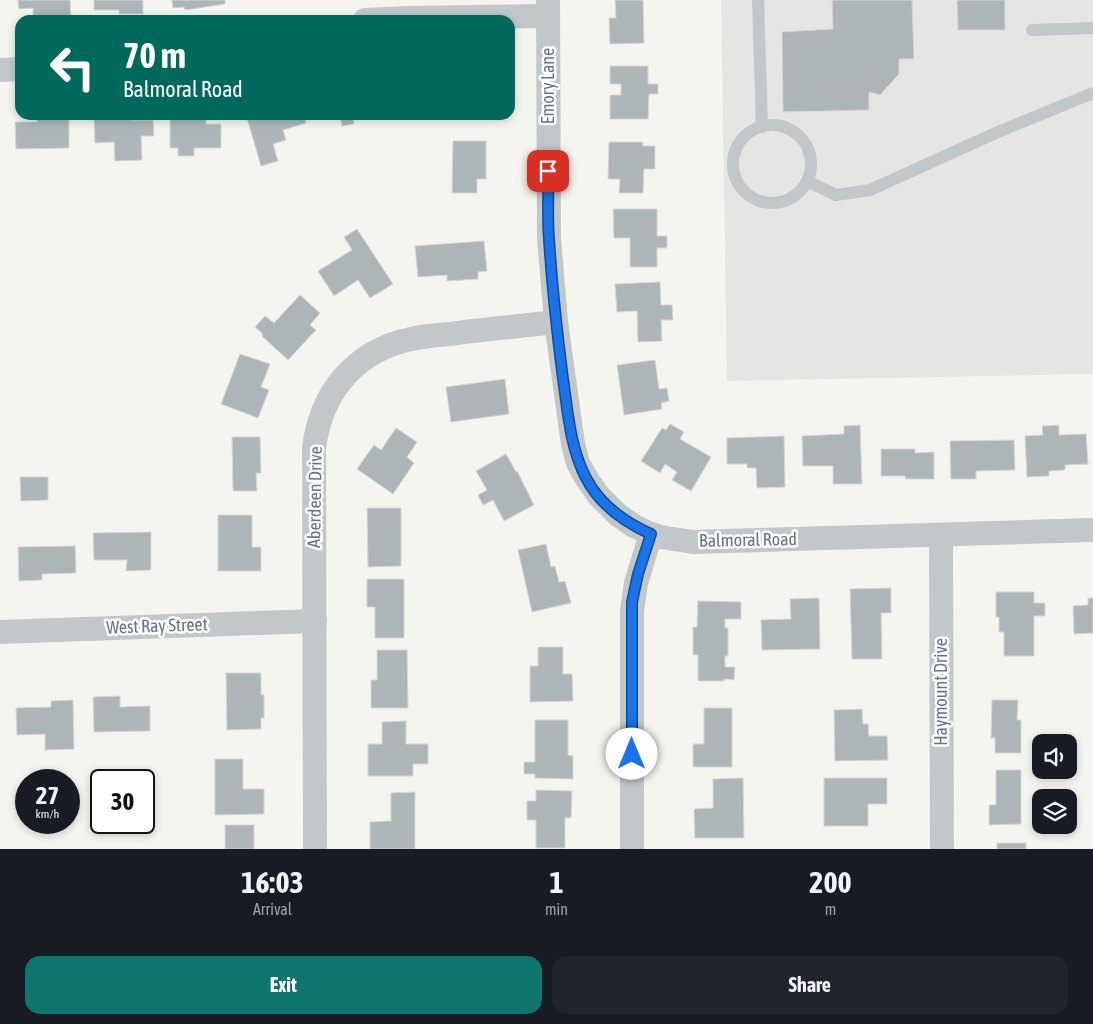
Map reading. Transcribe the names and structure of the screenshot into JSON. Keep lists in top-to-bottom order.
{
  "streets": {
    "street": [
      "Emory Lane",
      "Aberdeen Drive",
      "Balmoral Road",
      "West Ray Street",
      "Haymount Drive"
    ]
  },
  "crossings": [
    ["Emory Lane", "Aberdeen Drive"],
    ["Emory Lane", "Balmoral Road"],
    ["Aberdeen Drive", "Balmoral Road"],
    ["Aberdeen Drive", "West Ray Street"],
    ["Balmoral Road", "Haymount Drive"]
  ],
  "page": {
    "turn": ["70 m", "Balmoral Road"],
    "speed": "27 km/h",
    "limit": "30",
    "eta": [
      "16:03",
      "Arrival",
      "1",
      "min",
      "200",
      "m"
    ],
    "buttons": ["Exit", "Share"]
  }
}
